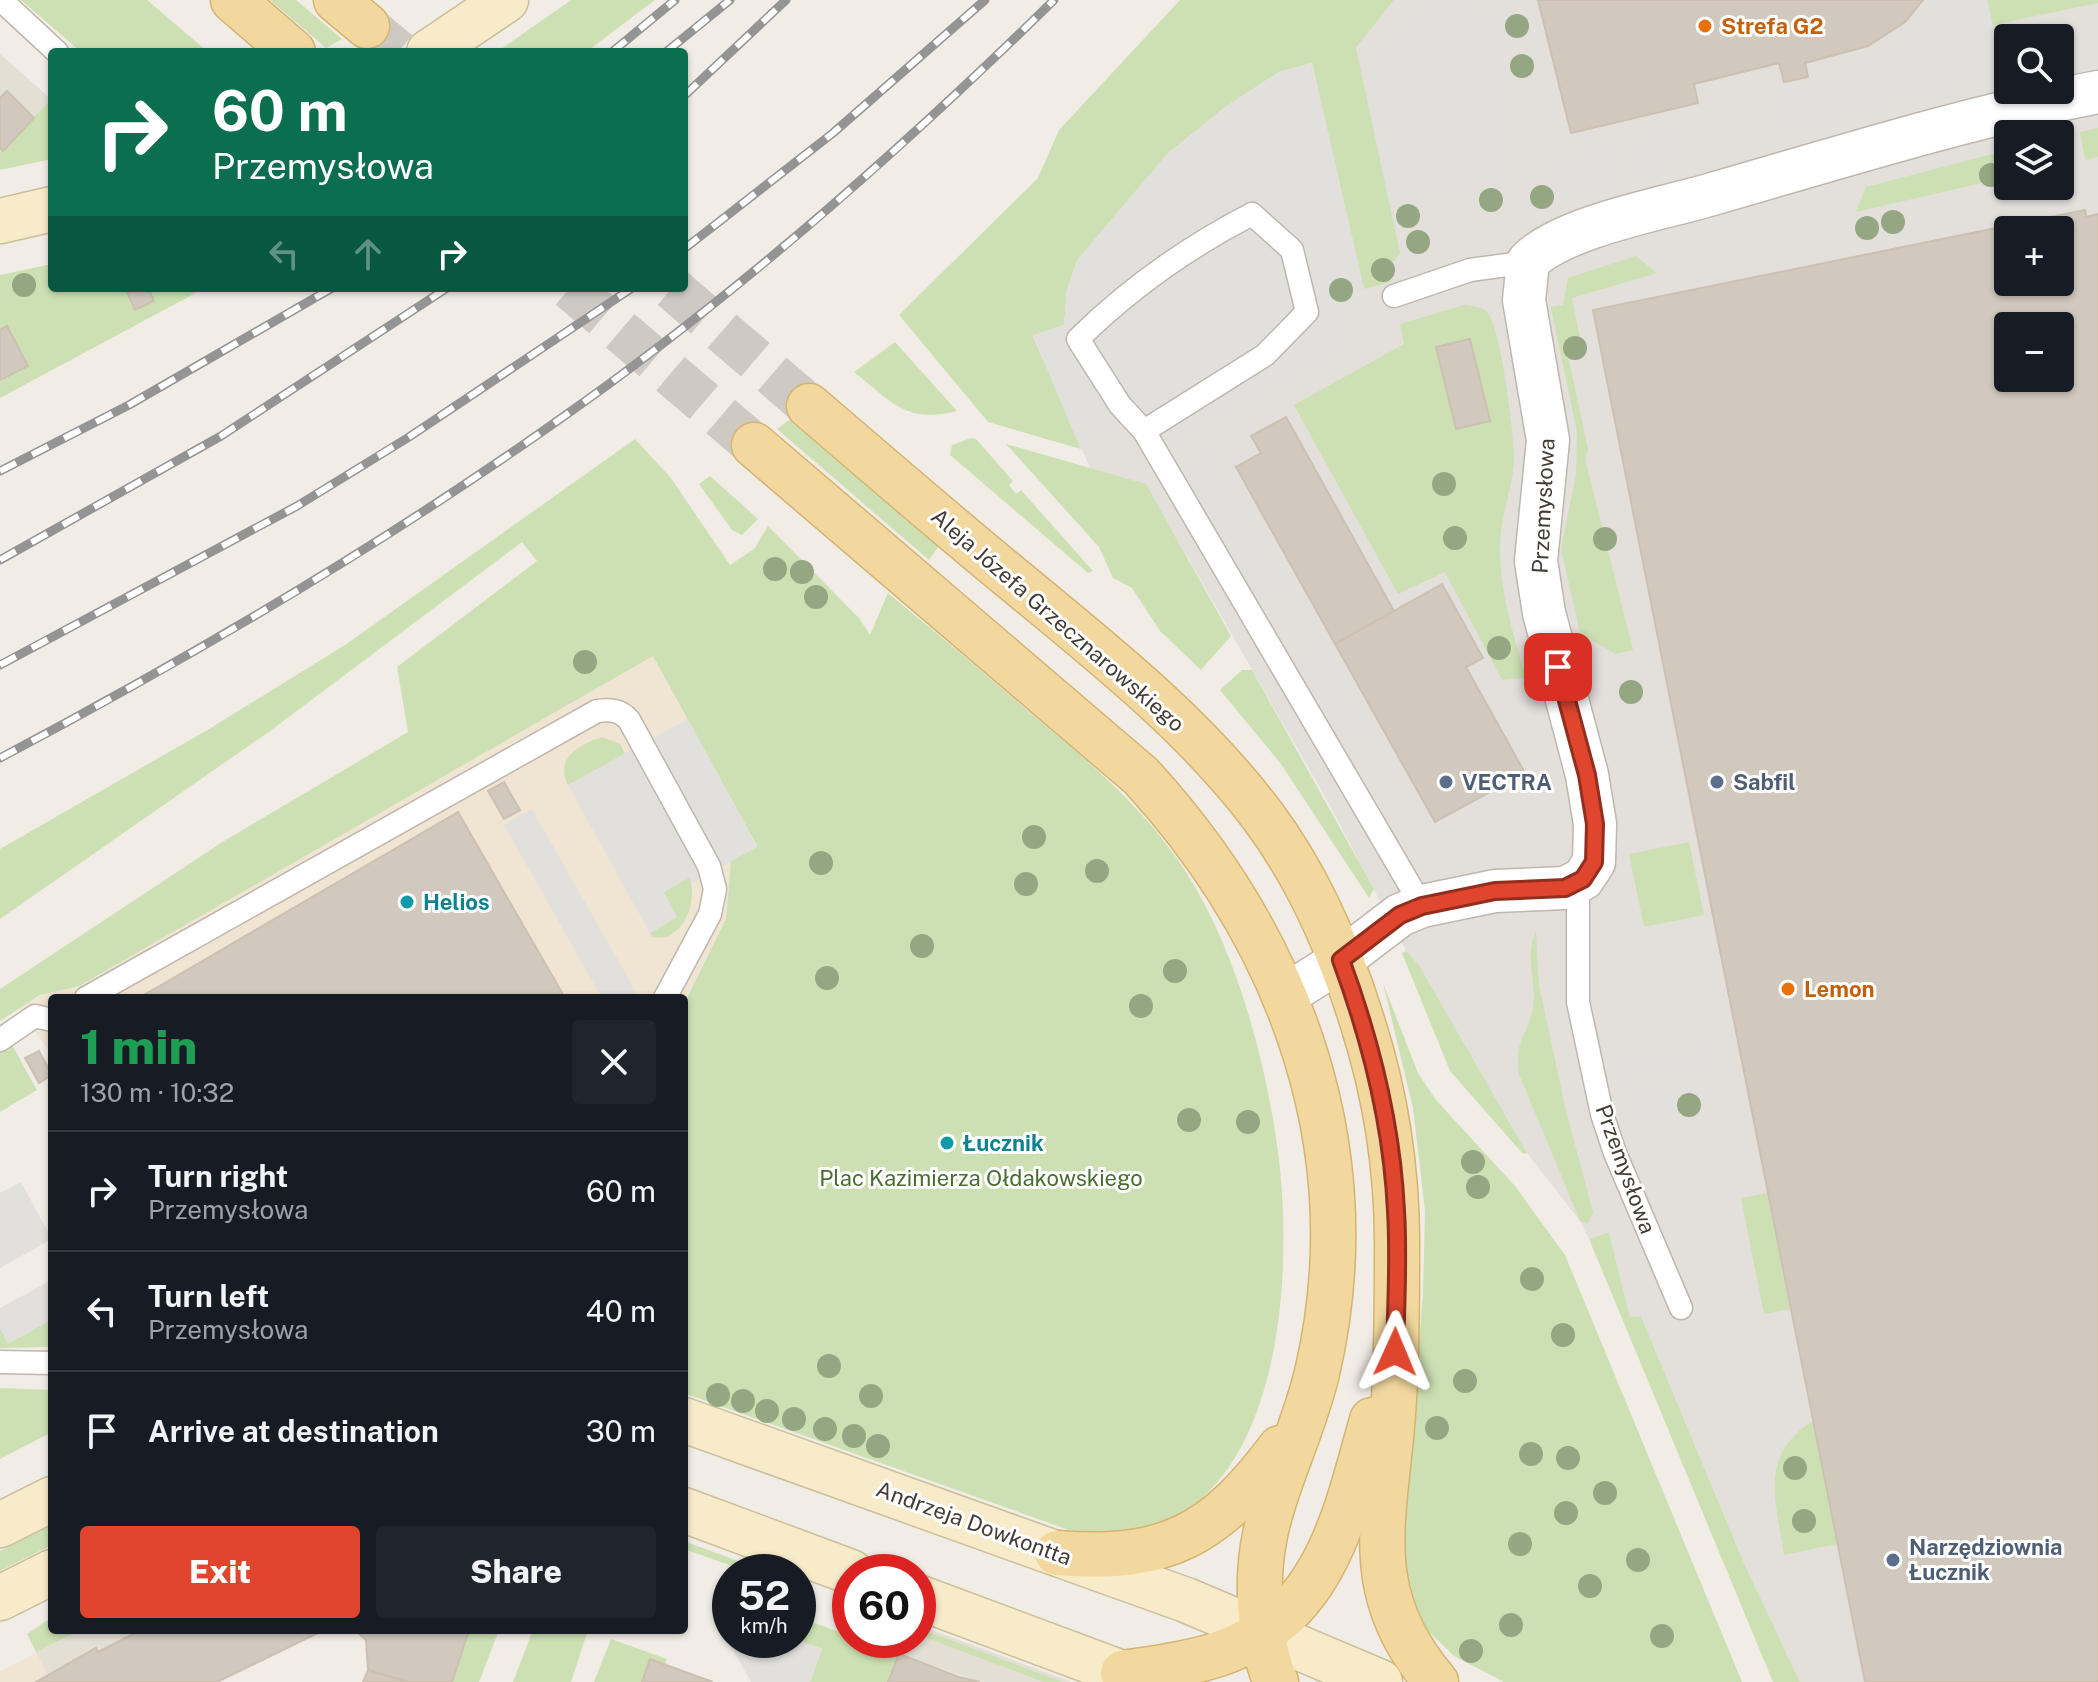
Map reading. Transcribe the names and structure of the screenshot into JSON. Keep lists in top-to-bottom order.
{
  "streets": {
    "main road": ["Aleja Józefa Grzecznarowskiego", "Andrzeja Dowkontta"],
    "street": ["Przemysłowa"]
  },
  "parks": ["Plac Kazimierza Ołdakowskiego"],
  "places": [
    "Strefa G2",
    "VECTRA",
    "Sabfil",
    "Helios",
    "Lemon",
    "Łucznik",
    "Narzędziownia Łucznik"
  ],
  "page": {
    "map_buttons": ["+", "−"],
    "turn": ["60 m", "Przemysłowa"],
    "heading": ["1 min", "130 m · 10:32"],
    "list": [
      {
        "name": "Turn right",
        "note": "Przemysłowa",
        "value": "60 m"
      },
      {
        "name": "Turn left",
        "note": "Przemysłowa",
        "value": "40 m"
      },
      {
        "name": "Arrive at destination",
        "value": "30 m"
      }
    ],
    "buttons": ["Exit", "Share"],
    "speed": "52 km/h",
    "limit": "60"
  }
}
